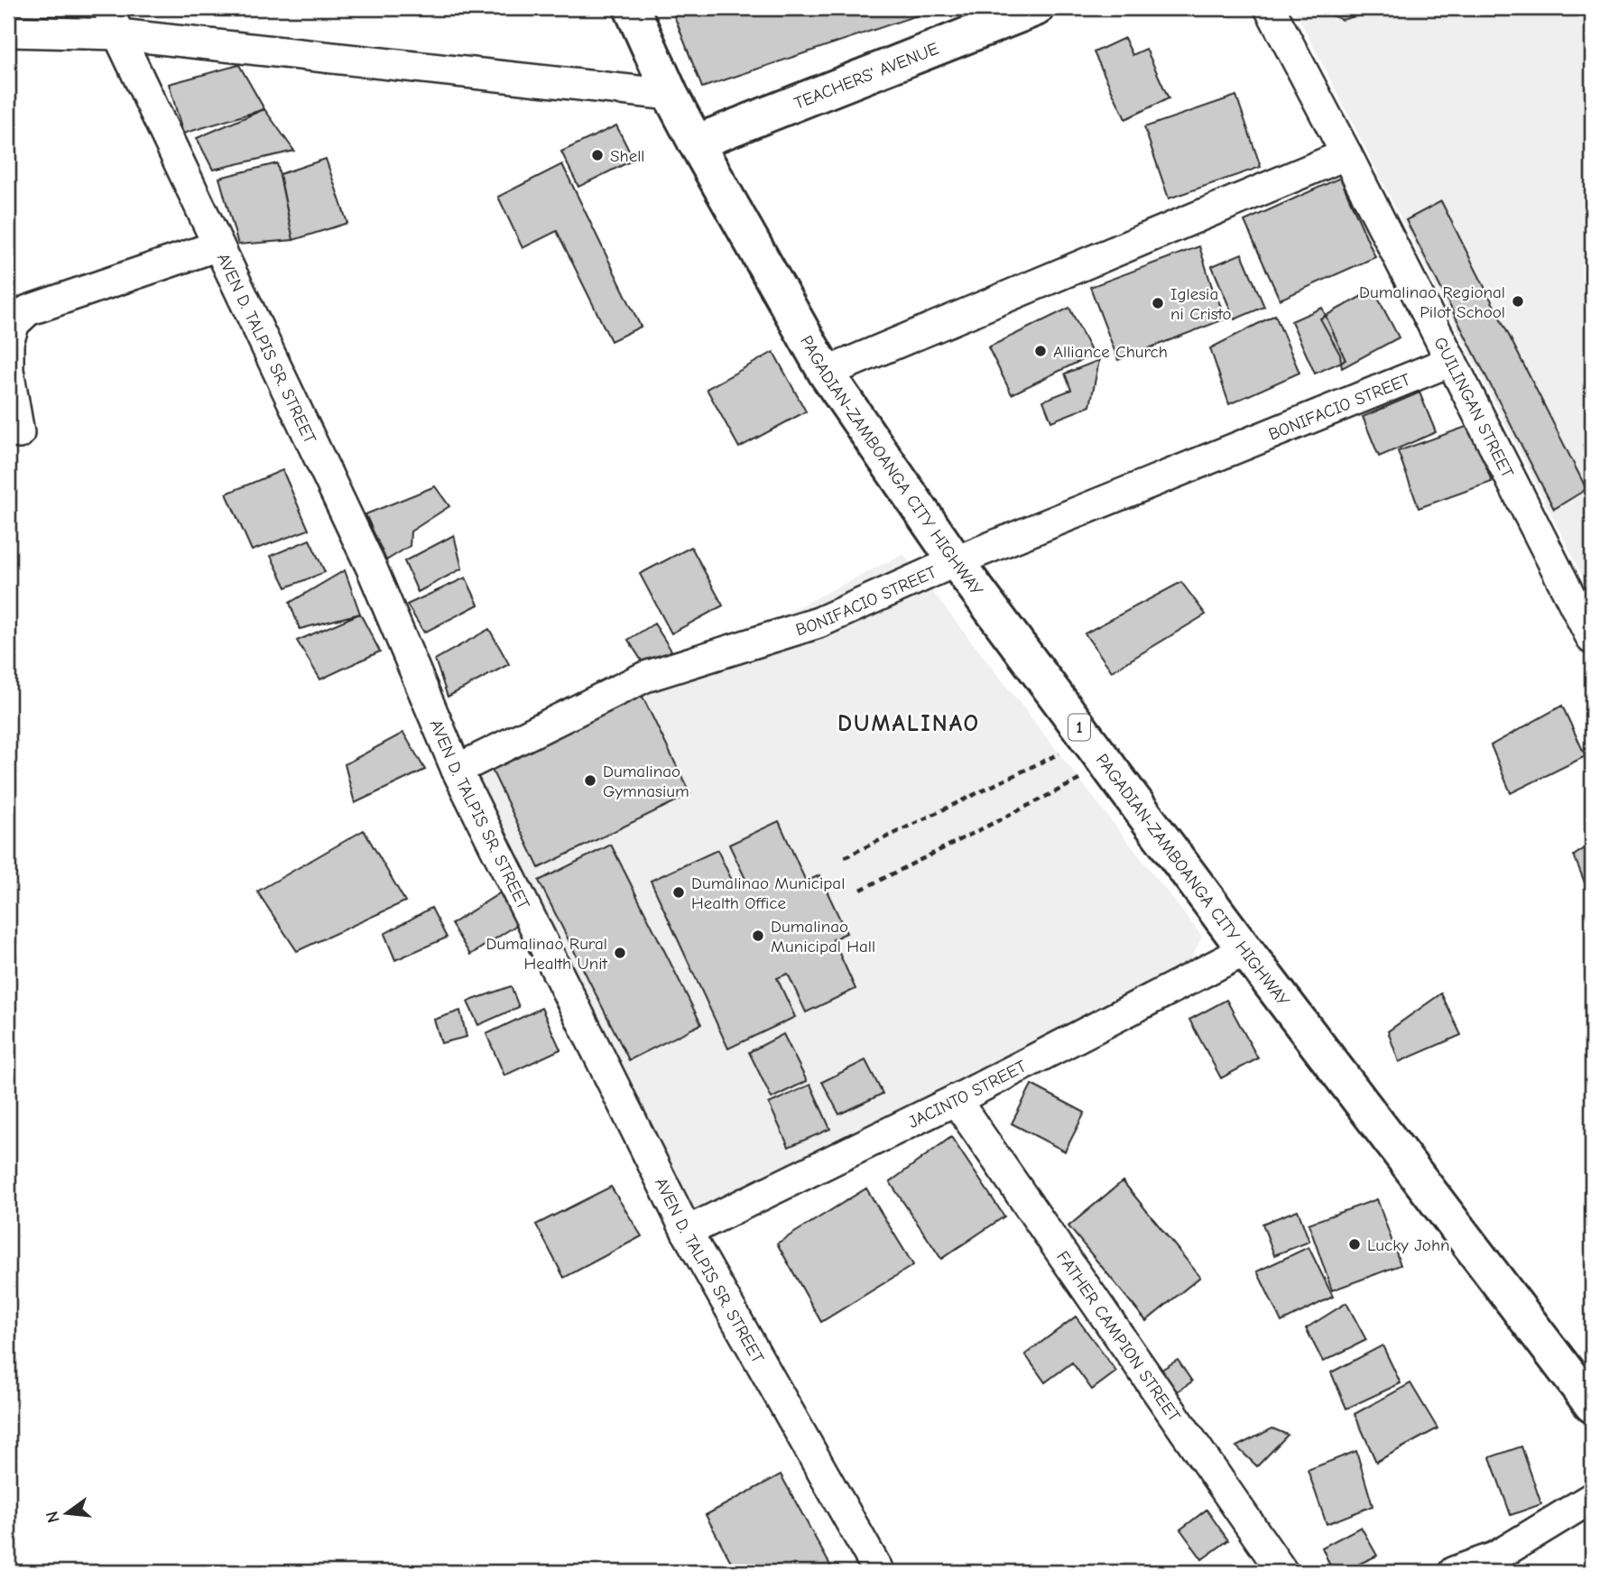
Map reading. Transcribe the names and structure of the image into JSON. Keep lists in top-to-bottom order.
{
  "streets": {
    "main road": ["TEACHERS' AVENUE", "PAGADIAN-ZAMBOANGA CITY HIGHWAY", "1"],
    "street": [
      "AVEN D. TALPIS SR. STREET",
      "BONIFACIO STREET",
      "GUILINGAN STREET",
      "JACINTO STREET",
      "FATHER CAMPION STREET"
    ]
  },
  "crossings": [
    ["TEACHERS' AVENUE", "PAGADIAN-ZAMBOANGA CITY HIGHWAY"],
    ["AVEN D. TALPIS SR. STREET", "BONIFACIO STREET"],
    ["AVEN D. TALPIS SR. STREET", "JACINTO STREET"],
    ["BONIFACIO STREET", "GUILINGAN STREET"],
    ["BONIFACIO STREET", "PAGADIAN-ZAMBOANGA CITY HIGHWAY"],
    ["PAGADIAN-ZAMBOANGA CITY HIGHWAY", "JACINTO STREET"],
    ["JACINTO STREET", "FATHER CAMPION STREET"]
  ],
  "districts": ["DUMALINAO"],
  "places": [
    "Shell",
    "Dumalinao Regional Pilot School",
    "Iglesia ni Cristo",
    "Alliance Church",
    "Dumalinao Gymnasium",
    "Dumalinao Municipal Health Office",
    "Dumalinao Municipal Hall",
    "Dumalinao Rural Health Unit",
    "Lucky John"
  ],
  "north": "left"
}
